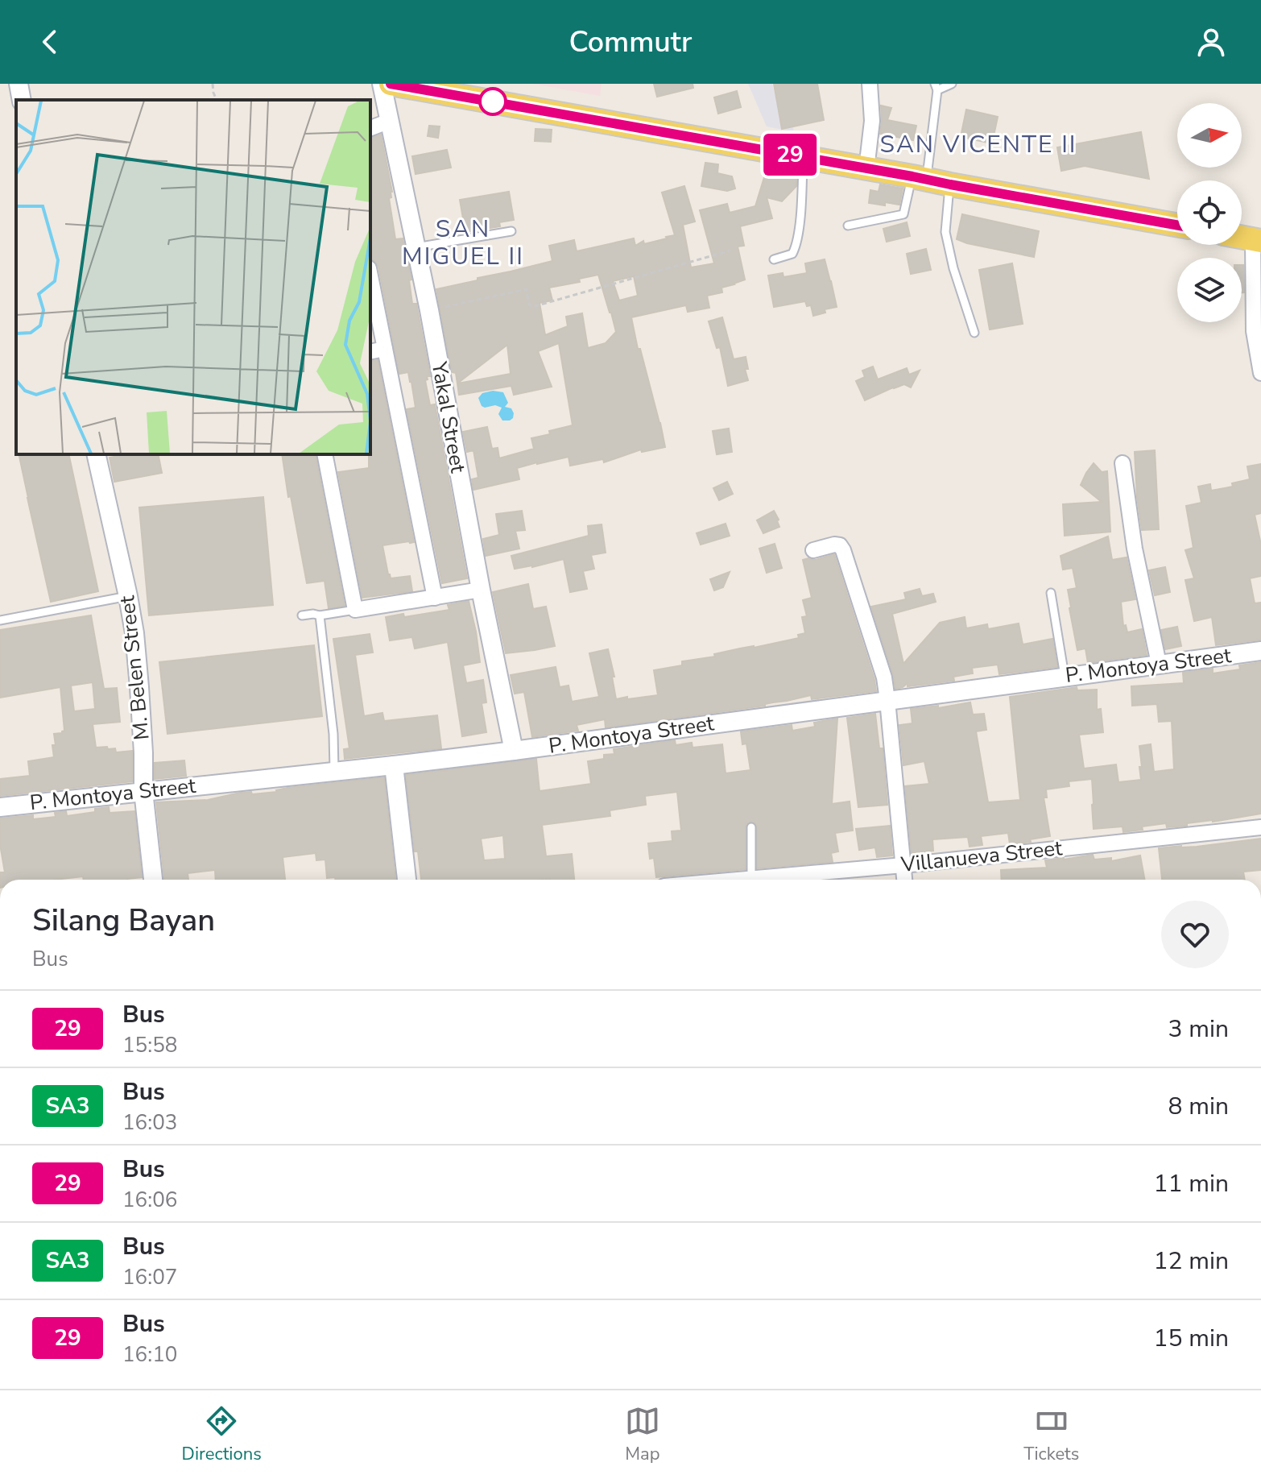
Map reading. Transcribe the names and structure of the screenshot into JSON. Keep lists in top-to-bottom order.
{
  "streets": {
    "street": [
      "Yakal Street",
      "P. Montoya Street",
      "M. Belen Street",
      "Villanueva Street"
    ]
  },
  "crossings": [
    ["Yakal Street", "P. Montoya Street"],
    ["P. Montoya Street", "M. Belen Street"]
  ],
  "districts": ["SAN VICENTE II", "SAN MIGUEL II"],
  "lines": ["bus line 29"],
  "north": "right",
  "page": {
    "header": "Commutr",
    "on_map": "29",
    "heading": ["Silang Bayan", "Bus"],
    "list": [
      {
        "mark": "29",
        "name": "Bus",
        "note": "15:58",
        "value": "3 min"
      },
      {
        "mark": "SA3",
        "name": "Bus",
        "note": "16:03",
        "value": "8 min"
      },
      {
        "mark": "29",
        "name": "Bus",
        "note": "16:06",
        "value": "11 min"
      },
      {
        "mark": "SA3",
        "name": "Bus",
        "note": "16:07",
        "value": "12 min"
      },
      {
        "mark": "29",
        "name": "Bus",
        "note": "16:10",
        "value": "15 min"
      }
    ],
    "tabs": ["Directions", "Map", "Tickets"]
  }
}
